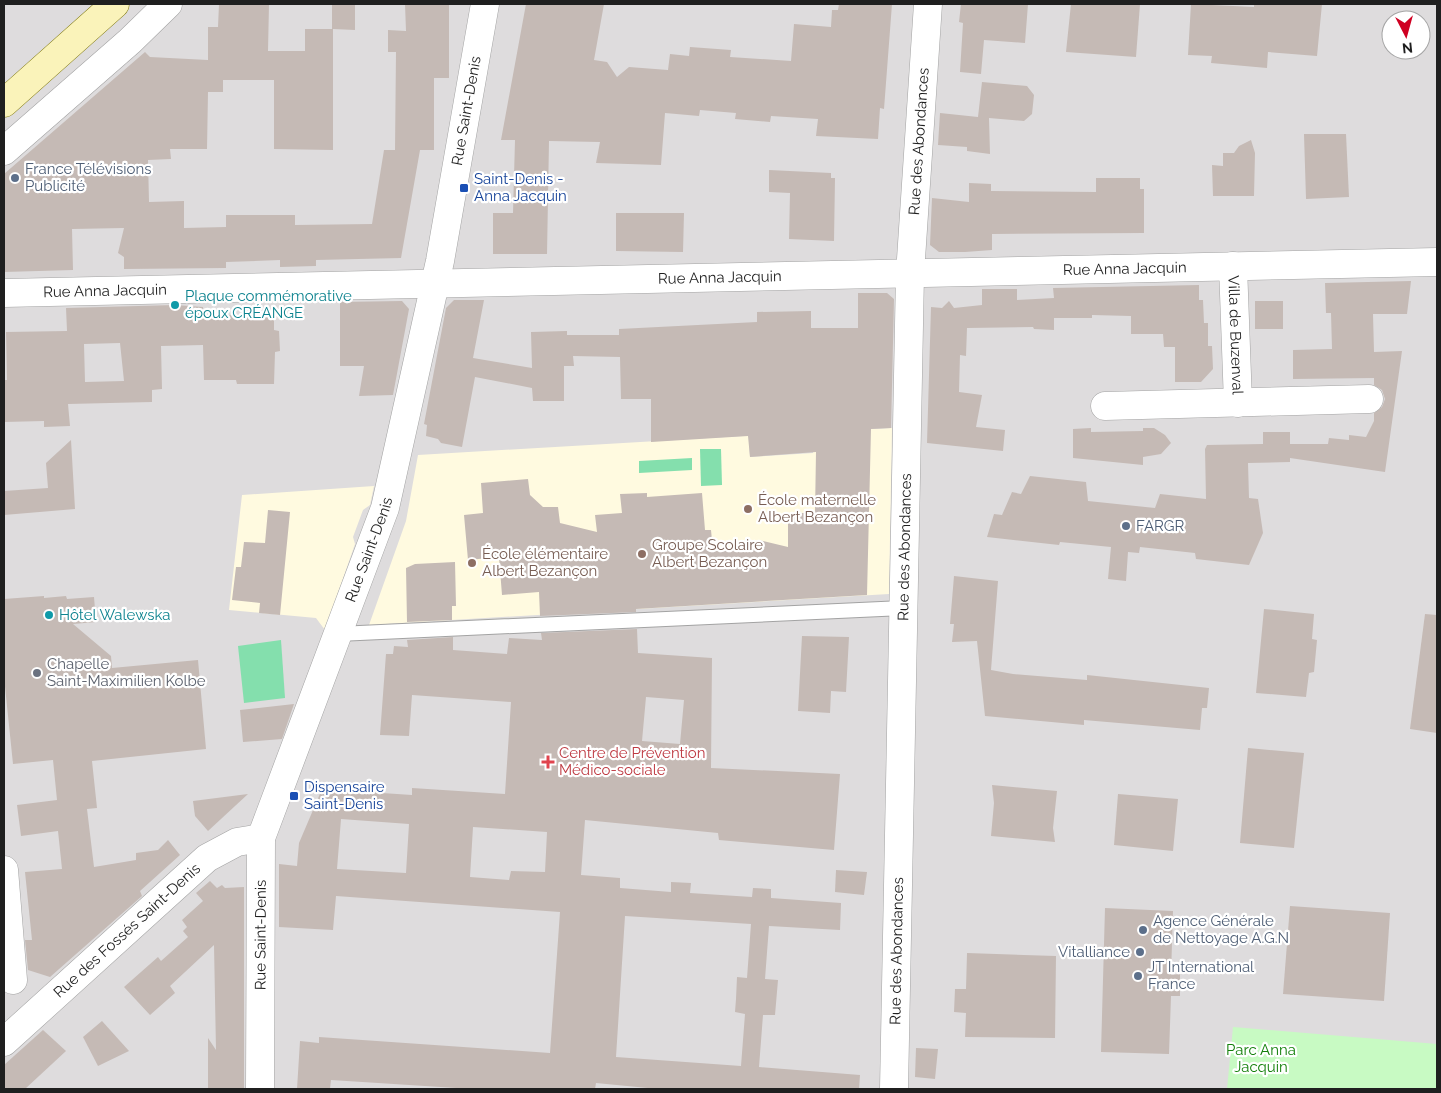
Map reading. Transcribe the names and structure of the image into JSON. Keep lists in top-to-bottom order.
{
  "streets": {
    "street": [
      "Rue Saint-Denis",
      "Rue des Abondances",
      "Rue Anna Jacquin",
      "Villa de Buzenval",
      "Rue des Fossés Saint-Denis"
    ]
  },
  "crossings": [
    ["Rue Saint-Denis", "Rue Anna Jacquin"],
    ["Rue Saint-Denis", "Rue des Fossés Saint-Denis"],
    ["Rue des Abondances", "Rue Anna Jacquin"],
    ["Rue Anna Jacquin", "Villa de Buzenval"]
  ],
  "parks": ["Parc Anna Jacquin"],
  "places": {
    "other": [
      "France Télévisions Publicité",
      "Plaque commémorative époux CRÉANGE",
      "École maternelle Albert Bezançon",
      "FARGR",
      "Groupe Scolaire Albert Bezançon",
      "École élémentaire Albert Bezançon",
      "Hôtel Walewska",
      "Chapelle Saint-Maximilien Kolbe",
      "Agence Générale de Nettoyage A.G.N",
      "Vitalliance",
      "JT International France"
    ],
    "transit": ["Saint-Denis - Anna Jacquin", "Dispensaire Saint-Denis"],
    "health": ["Centre de Prévention Médico-sociale"]
  },
  "north": "bottom"
}
